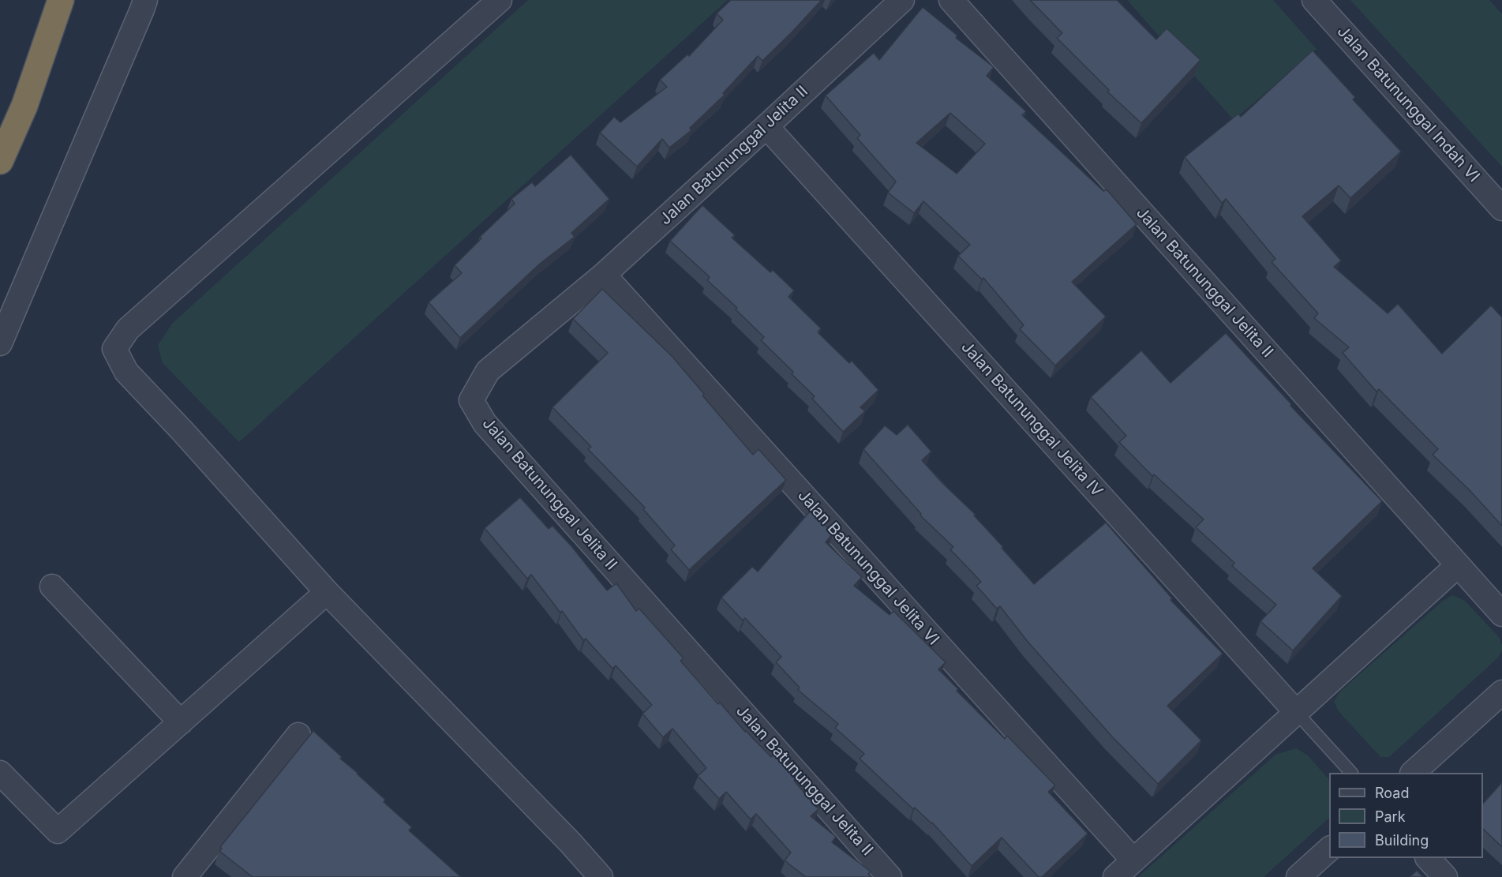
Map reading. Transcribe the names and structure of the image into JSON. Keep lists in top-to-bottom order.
{
  "streets": {
    "street": [
      "Jalan Batununggal Indah VI",
      "Jalan Batununggal Jelita II",
      "Jalan Batununggal Jelita IV",
      "Jalan Batununggal Jelita VI"
    ]
  },
  "crossings": [
    ["Jalan Batununggal Jelita II", "Jalan Batununggal Jelita IV"],
    ["Jalan Batununggal Jelita II", "Jalan Batununggal Jelita VI"]
  ],
  "legend": ["Road", "Park", "Building"]
}
